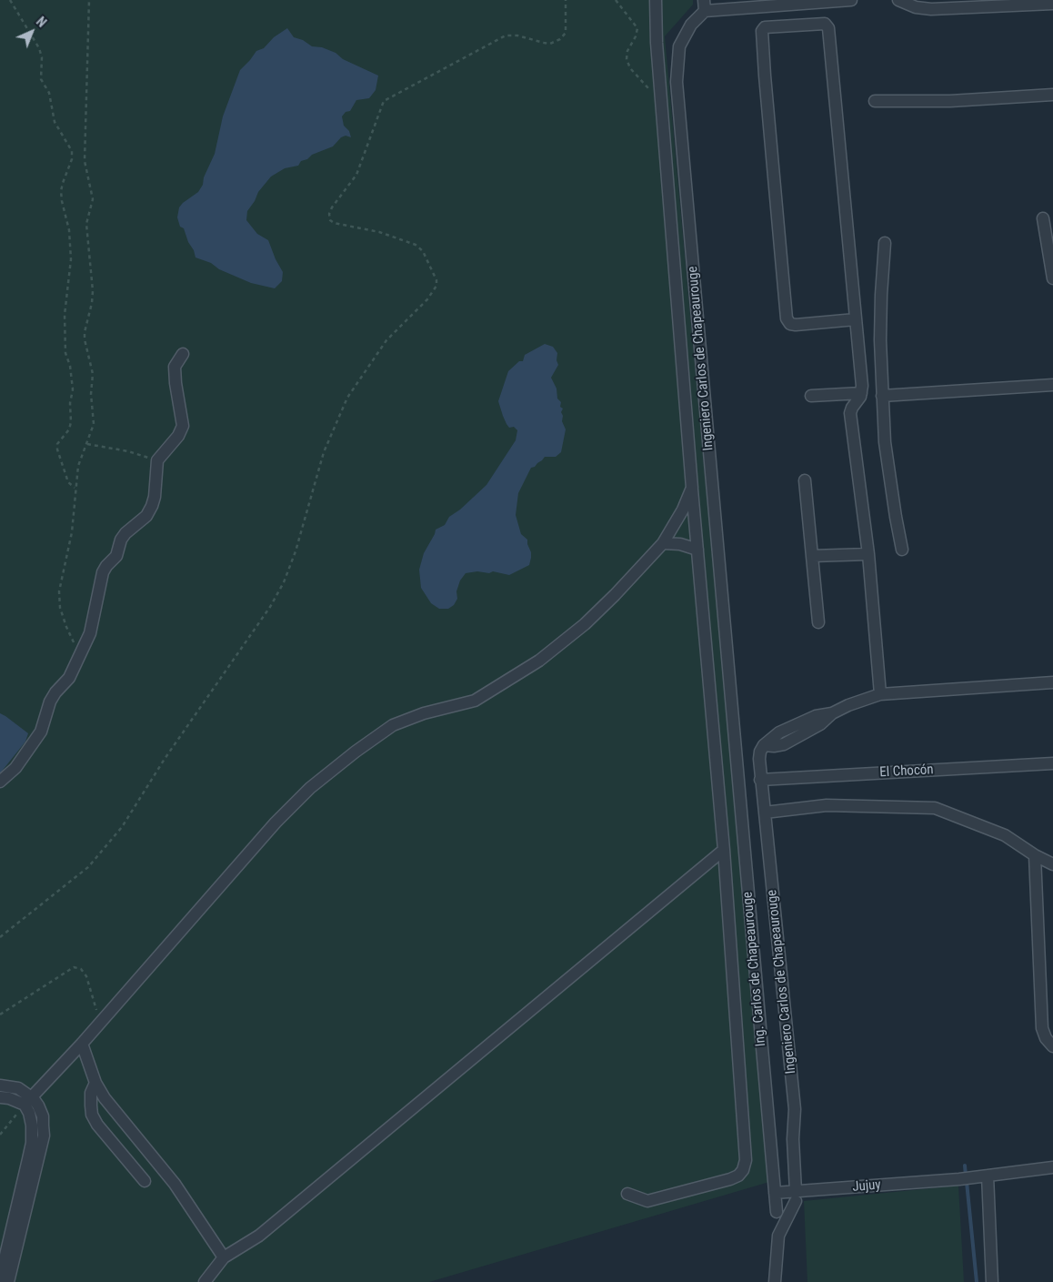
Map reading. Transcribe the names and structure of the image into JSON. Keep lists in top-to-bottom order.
{
  "streets": {
    "street": [
      "Ingeniero Carlos de Chapeaurouge",
      "El Chocón",
      "Ing. Carlos de Chapeaurouge",
      "Jujuy"
    ]
  },
  "crossings": [
    ["Ingeniero Carlos de Chapeaurouge", "El Chocón"],
    ["Ingeniero Carlos de Chapeaurouge", "Ing. Carlos de Chapeaurouge"],
    ["Ingeniero Carlos de Chapeaurouge", "Jujuy"],
    ["Ing. Carlos de Chapeaurouge", "Jujuy"]
  ],
  "north": "top right"
}
